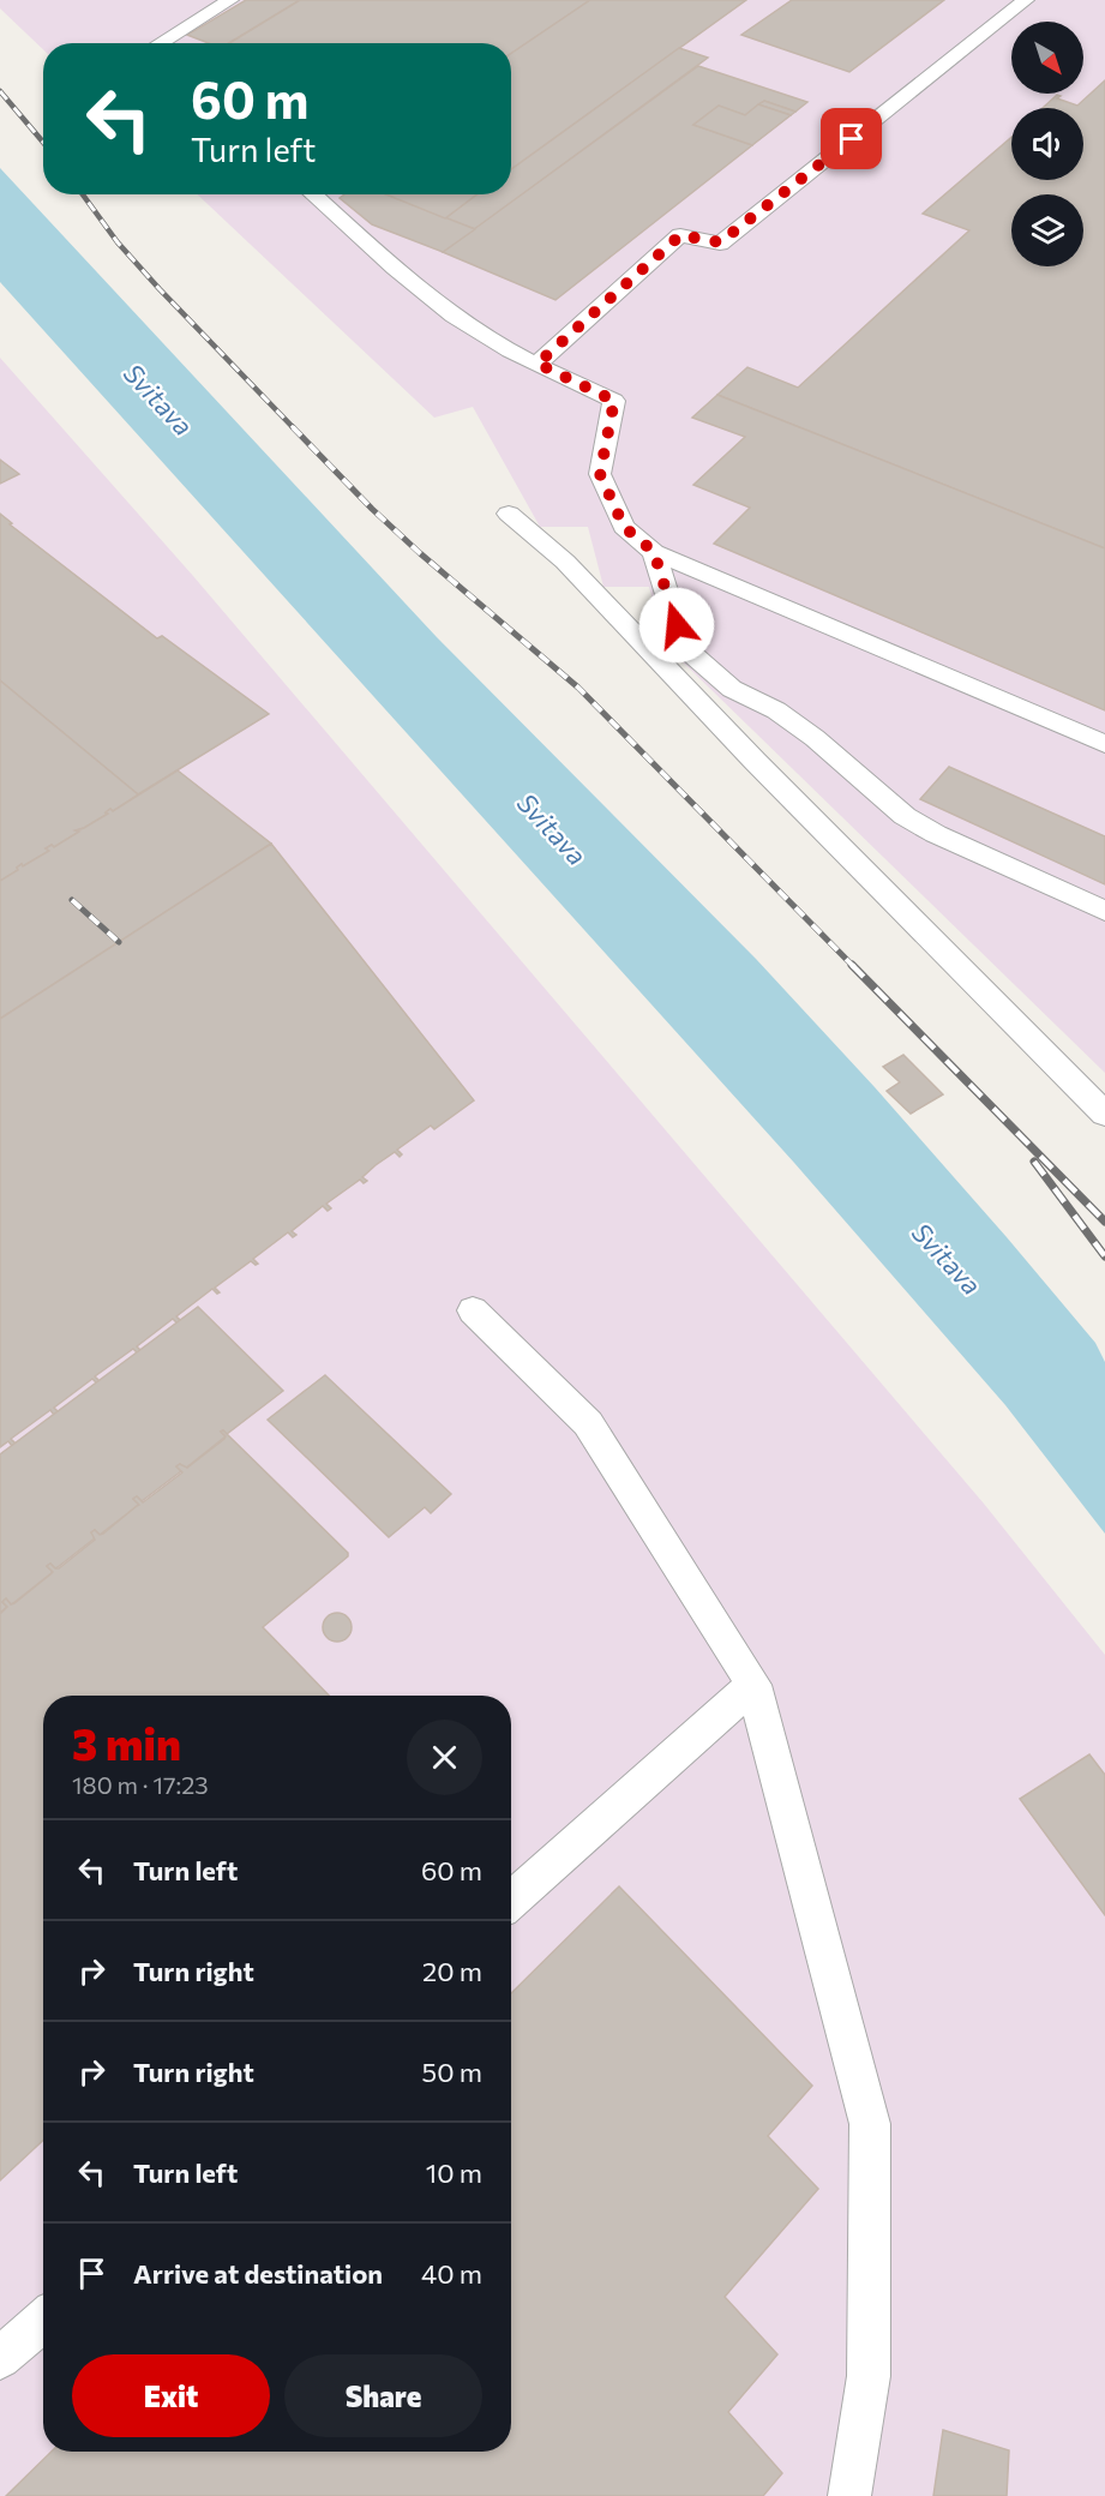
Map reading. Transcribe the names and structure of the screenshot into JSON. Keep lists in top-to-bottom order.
{
  "water": ["Svitava"],
  "north": "bottom right",
  "page": {
    "turn": ["60 m", "Turn left"],
    "heading": ["3 min", "180 m · 17:23"],
    "list": [
      {
        "name": "Turn left",
        "value": "60 m"
      },
      {
        "name": "Turn right",
        "value": "20 m"
      },
      {
        "name": "Turn right",
        "value": "50 m"
      },
      {
        "name": "Turn left",
        "value": "10 m"
      },
      {
        "name": "Arrive at destination",
        "value": "40 m"
      }
    ],
    "buttons": ["Exit", "Share"]
  }
}
